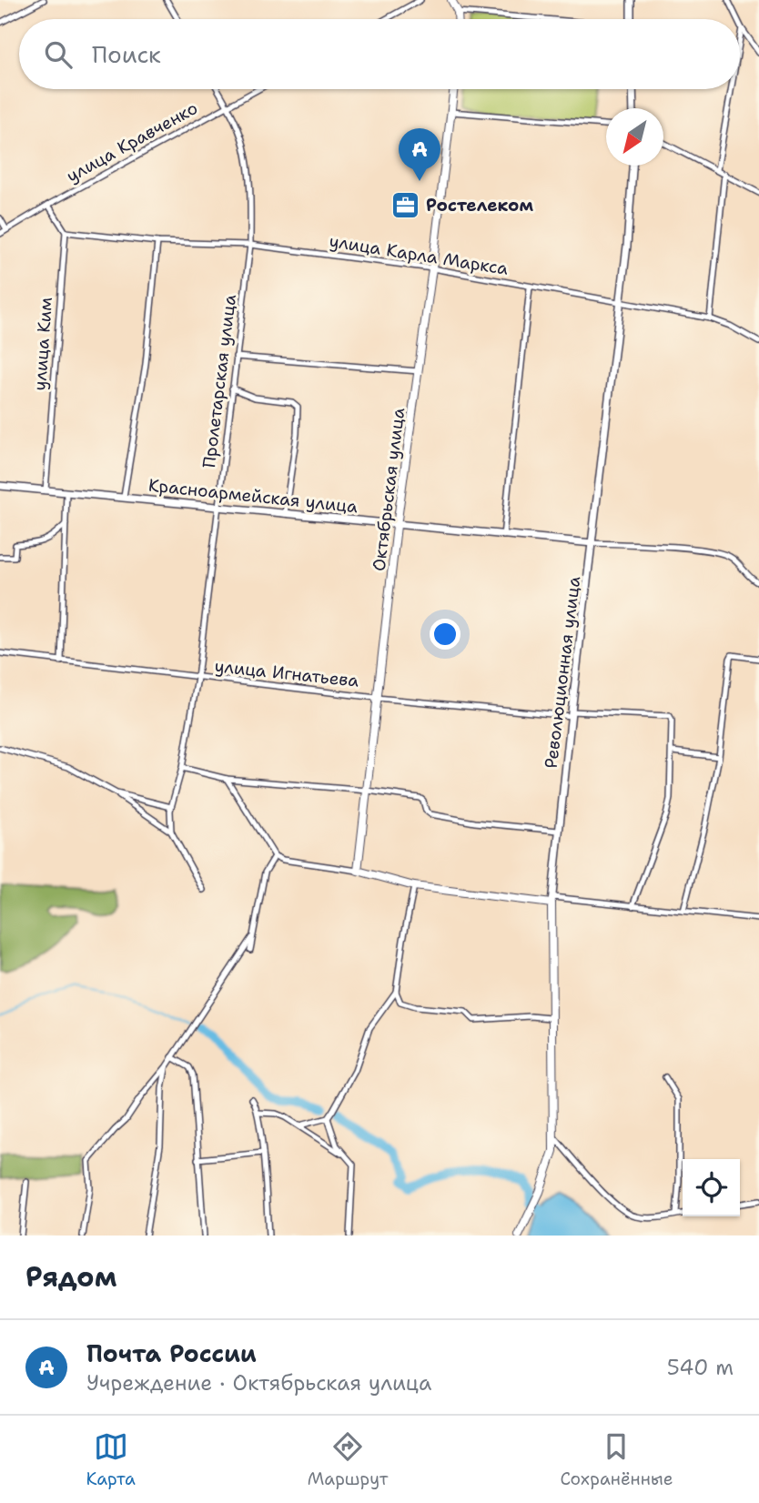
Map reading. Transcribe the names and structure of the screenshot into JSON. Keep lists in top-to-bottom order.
{
  "streets": {
    "main road": ["Октябрьская улица", "Революционная улица"],
    "street": [
      "улица Кравченко",
      "улица Карла Маркса",
      "улица Ким",
      "Пролетарская улица",
      "Красноармейская улица",
      "улица Игнатьева"
    ]
  },
  "crossings": [
    ["улица Кравченко", "Пролетарская улица"],
    ["улица Карла Маркса", "улица Ким"],
    ["улица Карла Маркса", "Пролетарская улица"],
    ["улица Карла Маркса", "Октябрьская улица"],
    ["улица Карла Маркса", "Революционная улица"],
    ["улица Ким", "Красноармейская улица"],
    ["Пролетарская улица", "Красноармейская улица"],
    ["Пролетарская улица", "улица Игнатьева"],
    ["Октябрьская улица", "Красноармейская улица"],
    ["Октябрьская улица", "улица Игнатьева"],
    ["Красноармейская улица", "Революционная улица"],
    ["Революционная улица", "улица Игнатьева"]
  ],
  "places": {
    "office": ["Ростелеком"]
  },
  "north": "bottom left",
  "page": {
    "search": "Поиск",
    "pins": "A",
    "heading": "Рядом",
    "list": [
      {
        "mark": "A",
        "name": "Почта России",
        "note": "Учреждение · Октябрьская улица",
        "value": "540 m"
      }
    ],
    "nav": ["Карта", "Маршрут", "Сохранённые"]
  }
}
